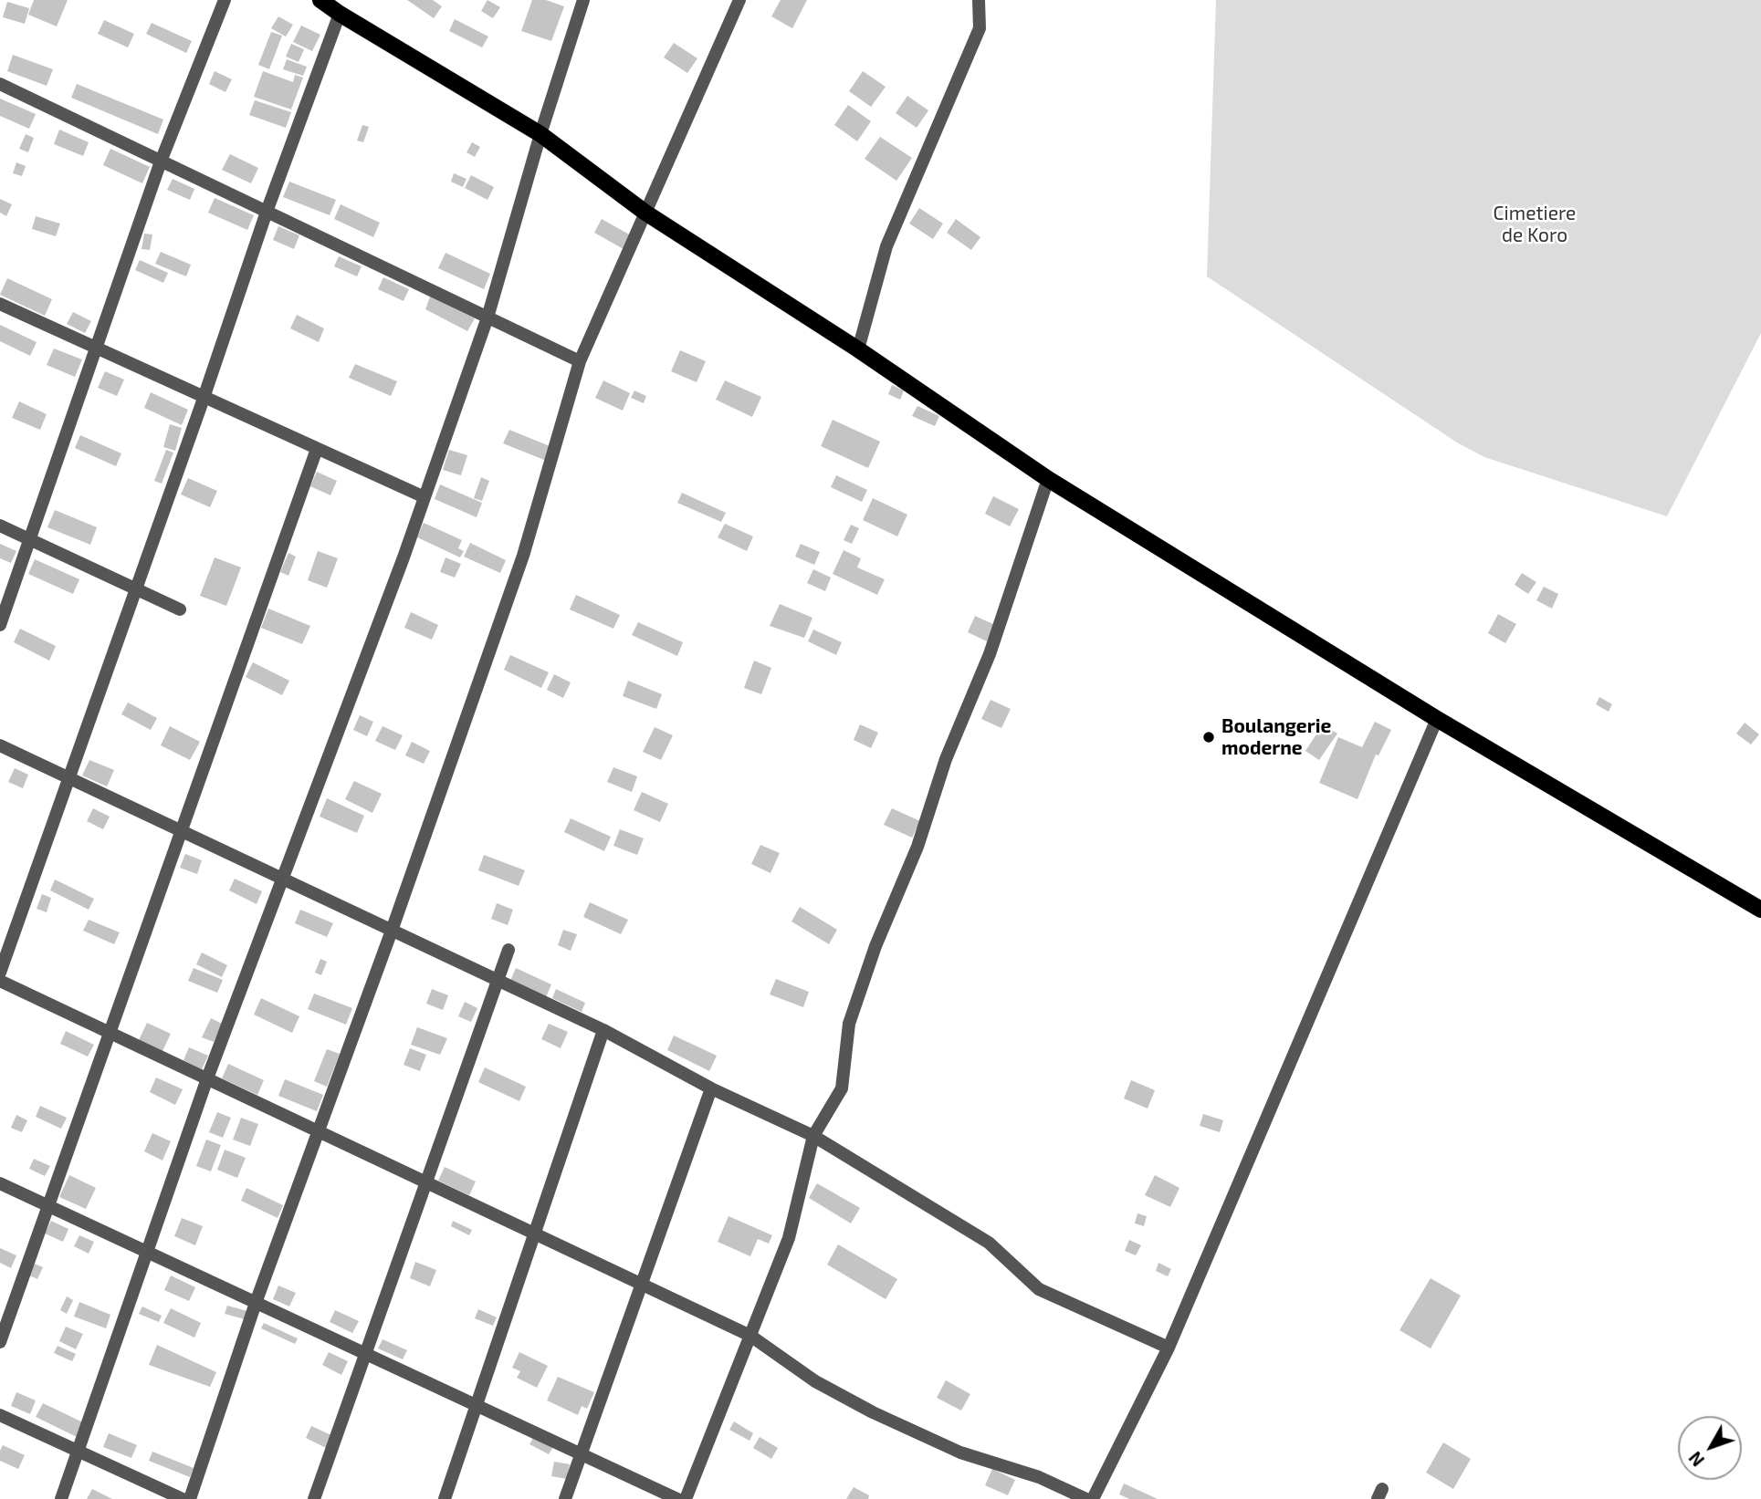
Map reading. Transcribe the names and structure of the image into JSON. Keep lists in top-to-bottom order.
{
  "parks": ["Cimetiere de Koro"],
  "places": ["Boulangerie moderne"],
  "north": "bottom left"
}
